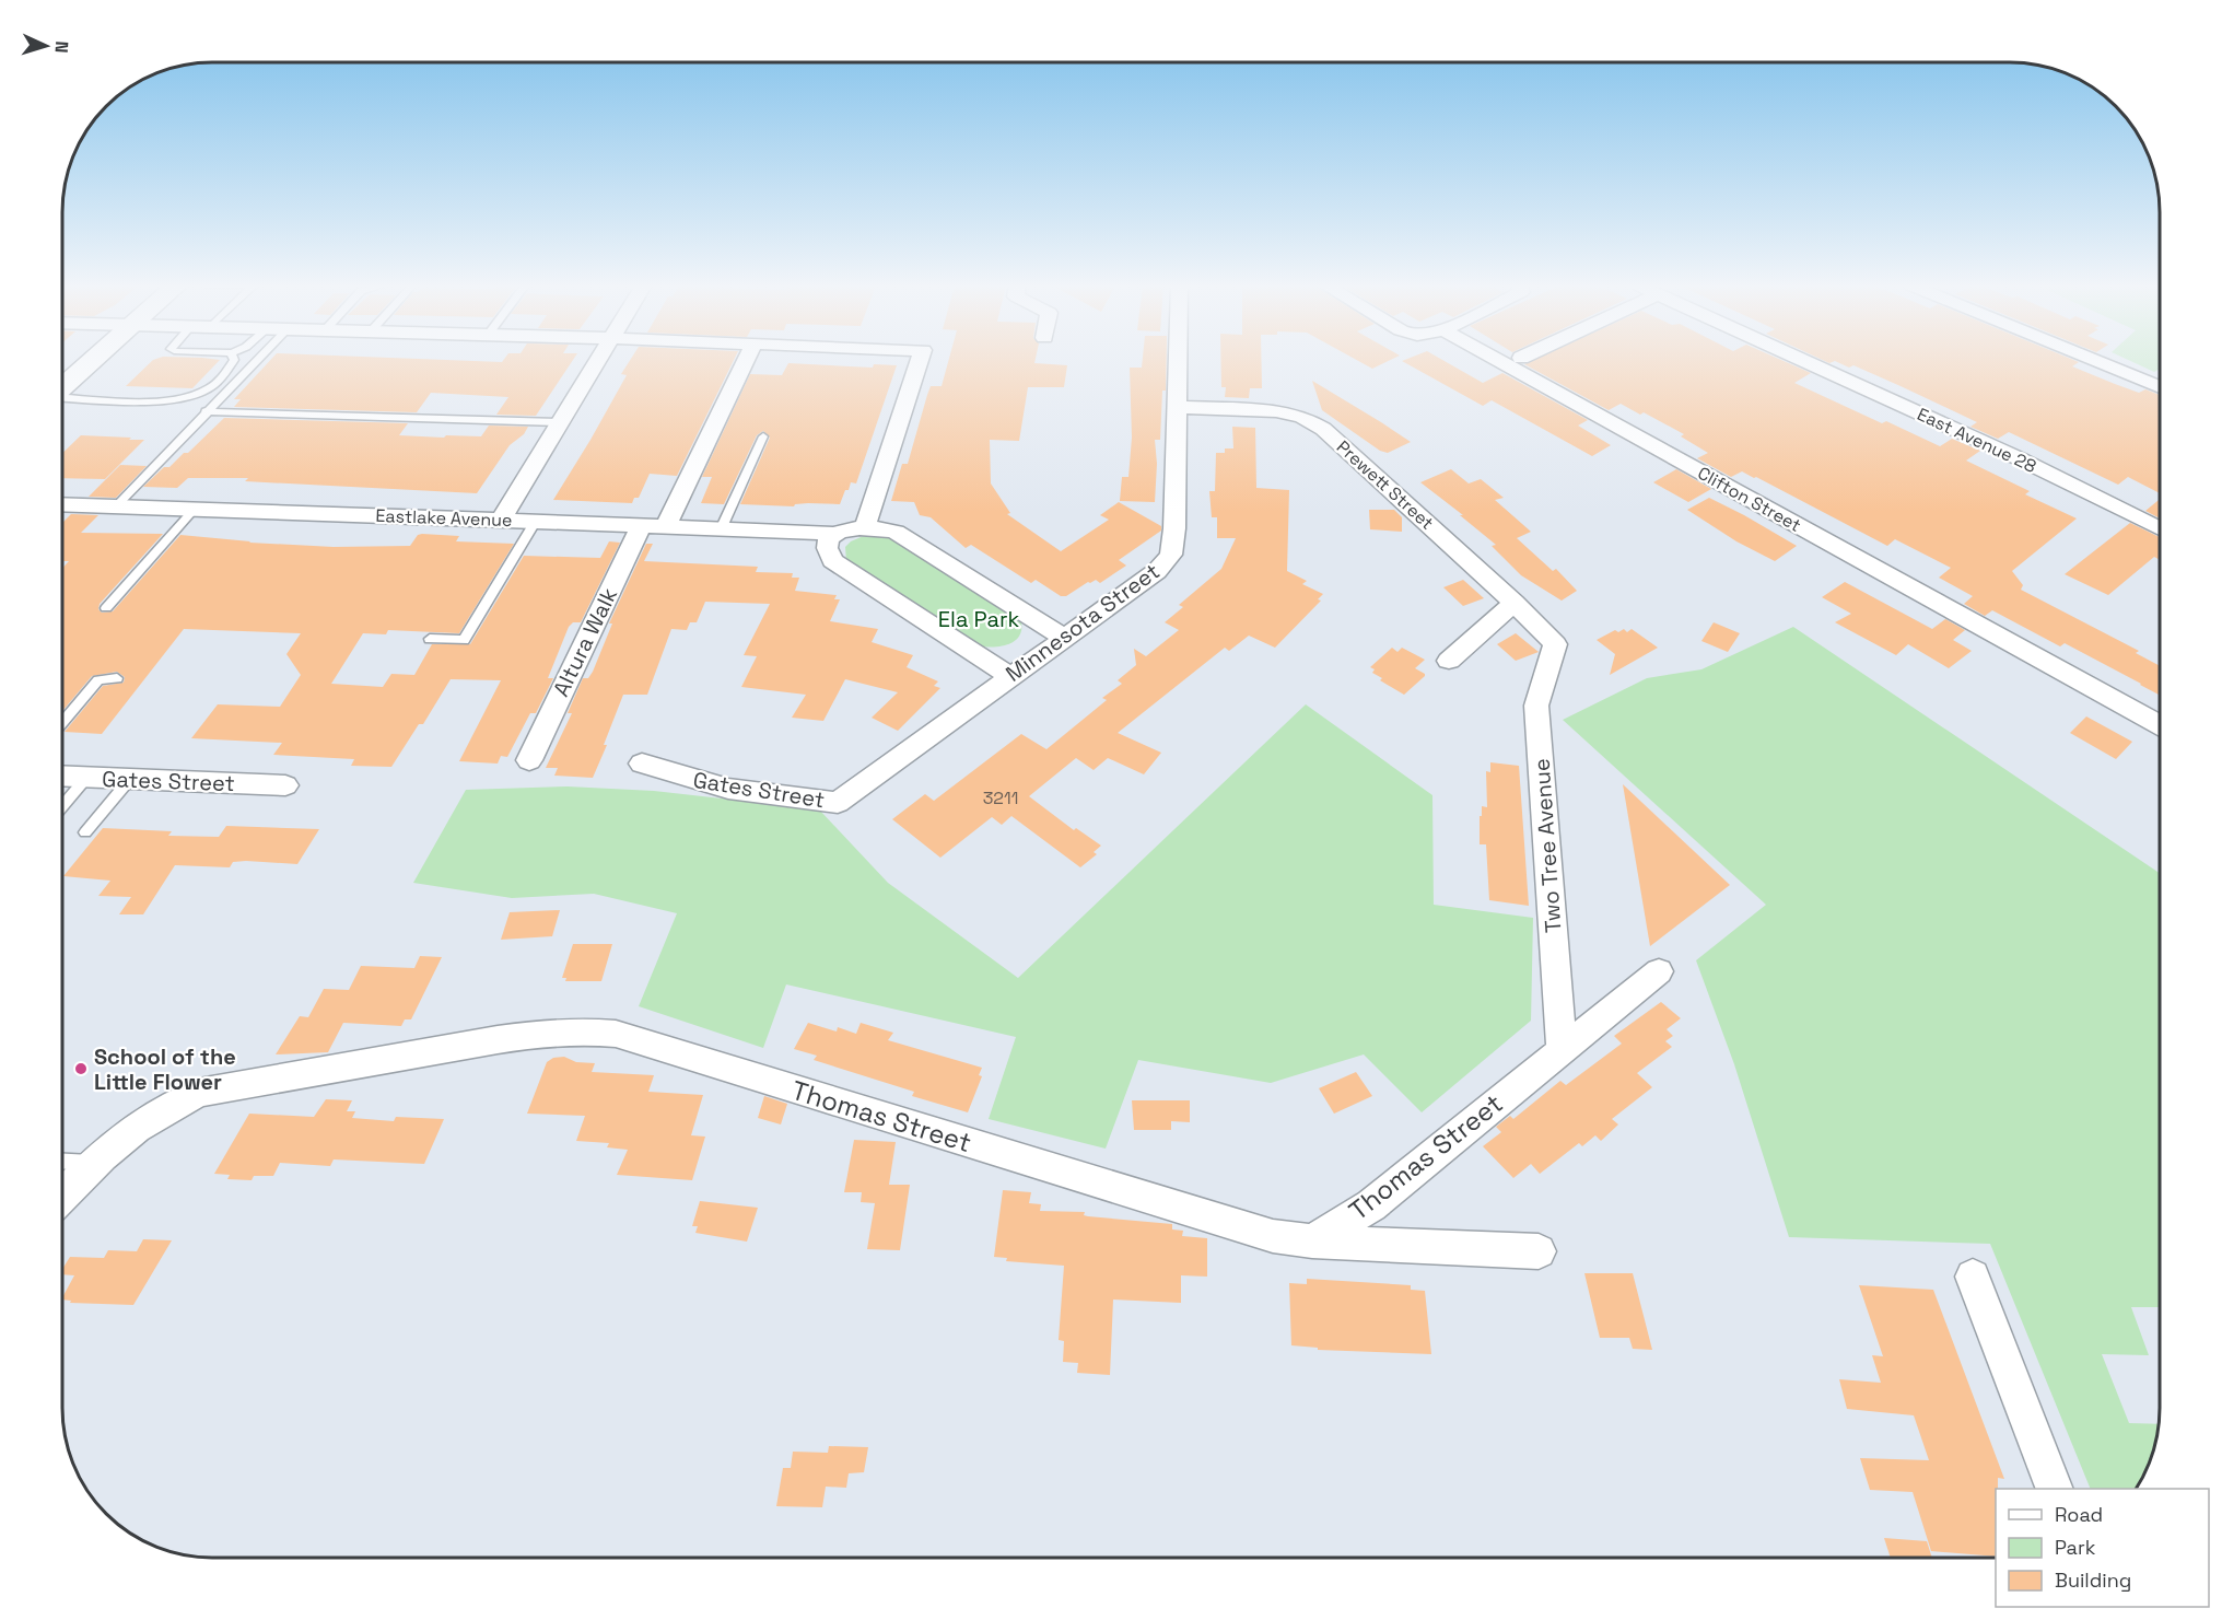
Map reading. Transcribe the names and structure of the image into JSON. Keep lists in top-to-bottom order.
{
  "streets": {
    "street": [
      "East Avenue 28",
      "Prewett Street",
      "Clifton Street",
      "Eastlake Avenue",
      "Minnesota Street",
      "Altura Walk",
      "Gates Street",
      "Two Tree Avenue",
      "Thomas Street"
    ]
  },
  "crossings": [
    ["Prewett Street", "Minnesota Street"],
    ["Prewett Street", "Two Tree Avenue"],
    ["Eastlake Avenue", "Minnesota Street"],
    ["Eastlake Avenue", "Altura Walk"],
    ["Minnesota Street", "Gates Street"],
    ["Two Tree Avenue", "Thomas Street"]
  ],
  "parks": ["Ela Park"],
  "places": ["School of the Little Flower"],
  "house_numbers": ["3211"],
  "legend": ["Road", "Park", "Building"],
  "north": "right"
}
